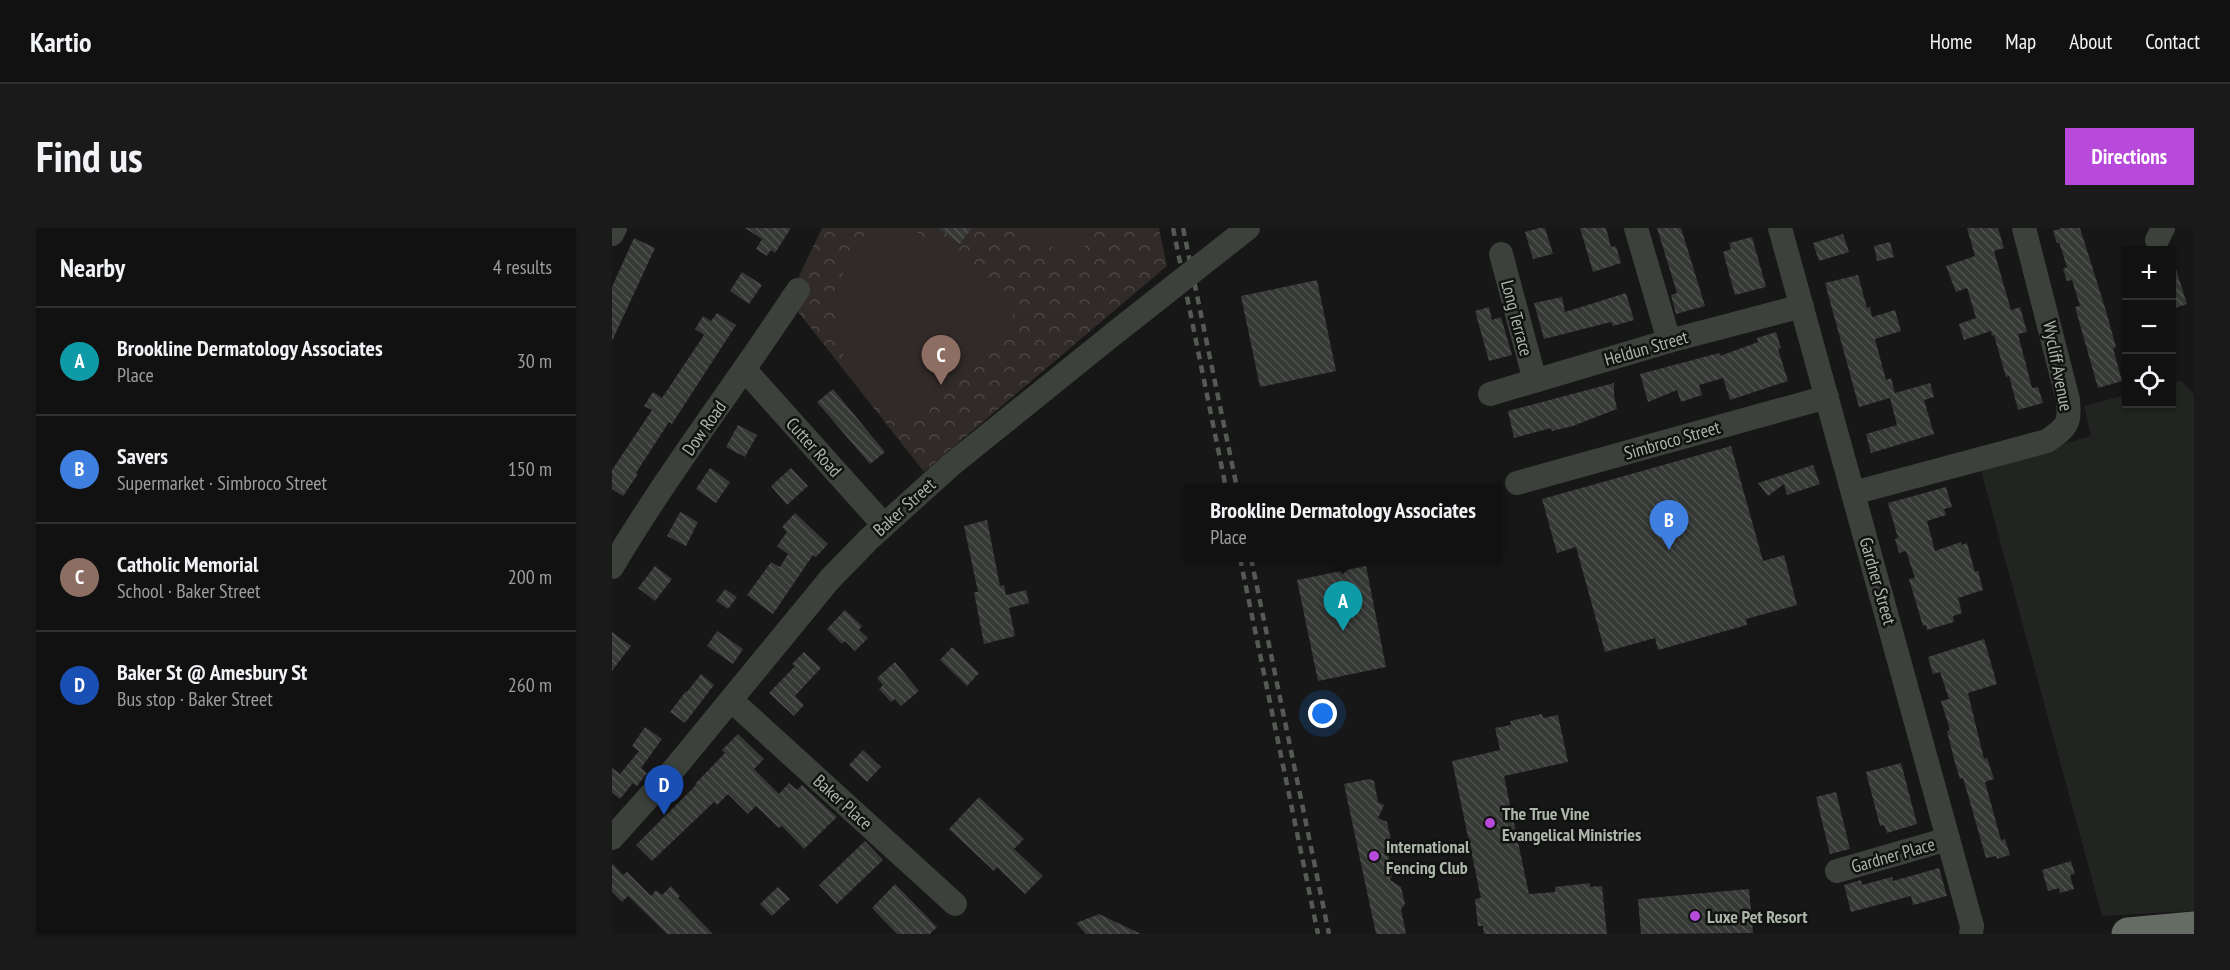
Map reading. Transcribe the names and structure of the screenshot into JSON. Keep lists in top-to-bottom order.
{
  "streets": {
    "street": [
      "Long Terrace",
      "Heldun Street",
      "Wycliff Avenue",
      "Dow Road",
      "Simbroco Street",
      "Cutter Road",
      "Baker Street",
      "Gardner Street",
      "Baker Place",
      "Gardner Place"
    ]
  },
  "crossings": [
    ["Long Terrace", "Heldun Street"],
    ["Heldun Street", "Gardner Street"],
    ["Wycliff Avenue", "Gardner Street"],
    ["Dow Road", "Cutter Road"],
    ["Simbroco Street", "Gardner Street"],
    ["Cutter Road", "Baker Street"],
    ["Baker Street", "Baker Place"],
    ["Gardner Street", "Gardner Place"]
  ],
  "places": ["The True Vine Evangelical Ministries", "International Fencing Club", "Luxe Pet Resort"],
  "page": {
    "header": "Kartio",
    "nav": [
      "Home",
      "Map",
      "About",
      "Contact"
    ],
    "buttons": "Directions",
    "title": "Find us",
    "heading": ["Nearby", "4 results"],
    "map_buttons": ["+", "−"],
    "list": [
      {
        "mark": "A",
        "name": "Brookline Dermatology Associates",
        "note": "Place",
        "value": "30 m"
      },
      {
        "mark": "B",
        "name": "Savers",
        "note": "Supermarket · Simbroco Street",
        "value": "150 m"
      },
      {
        "mark": "C",
        "name": "Catholic Memorial",
        "note": "School · Baker Street",
        "value": "200 m"
      },
      {
        "mark": "D",
        "name": "Baker St @ Amesbury St",
        "note": "Bus stop · Baker Street",
        "value": "260 m"
      }
    ],
    "pins": [
      "C",
      "B",
      "A",
      "D"
    ],
    "popup": ["Brookline Dermatology Associates", "Place"]
  }
}
